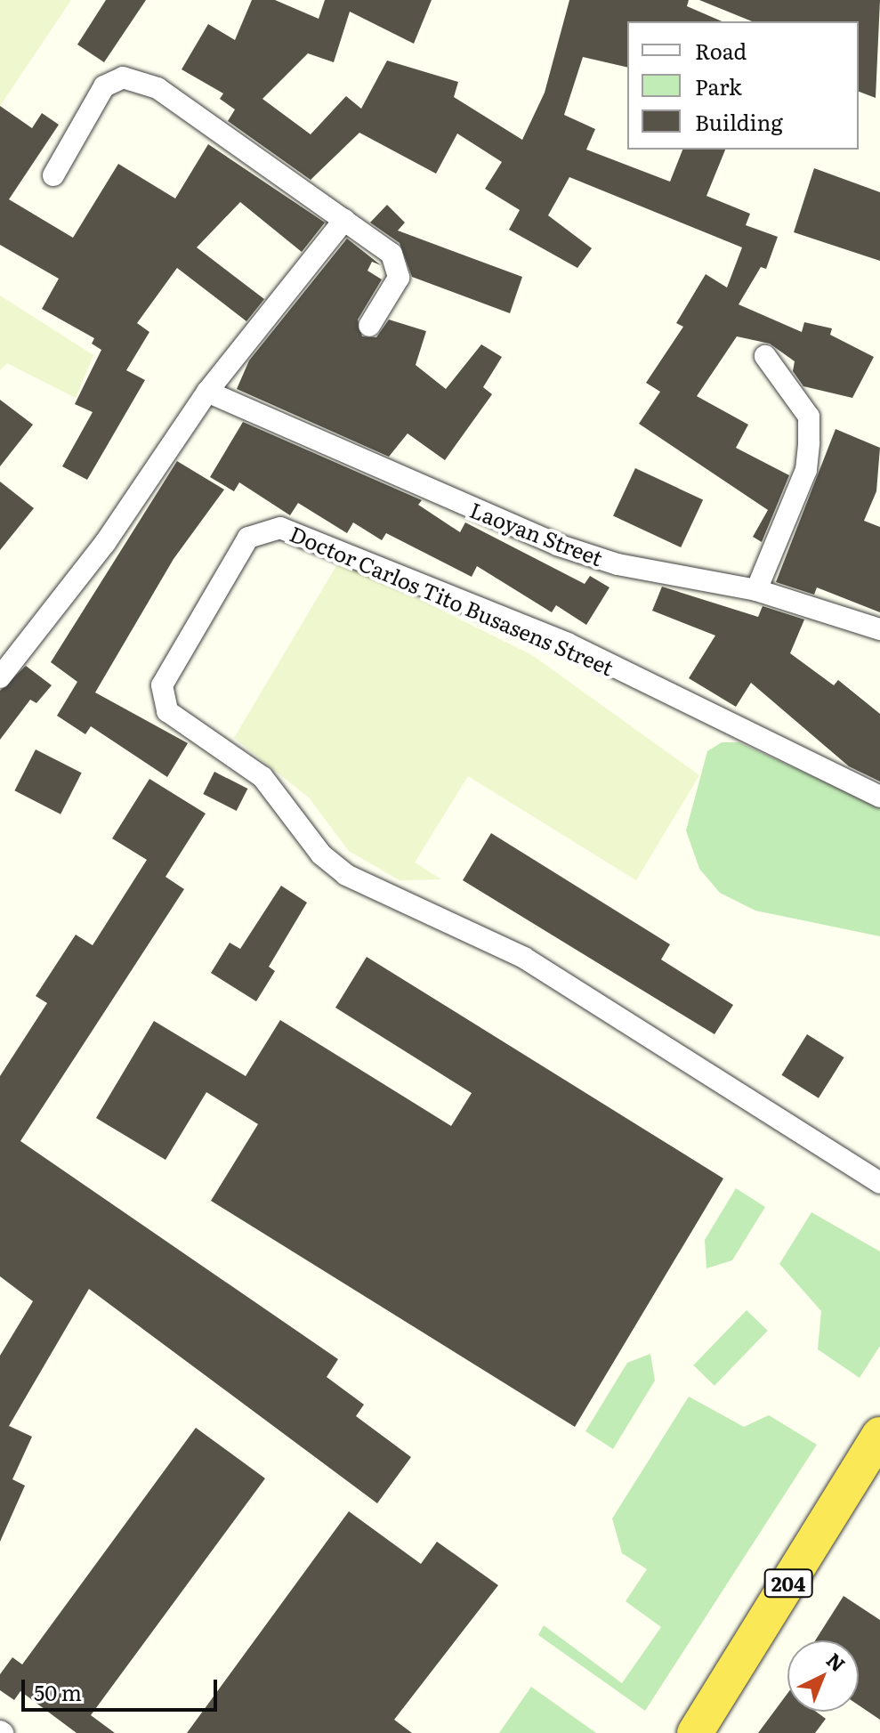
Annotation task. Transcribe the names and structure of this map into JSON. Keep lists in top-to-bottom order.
{
  "streets": {
    "highway": ["204"],
    "street": ["Laoyan Street", "Doctor Carlos Tito Busasens Street"]
  },
  "legend": ["Road", "Park", "Building"],
  "scale_bar": "50 m",
  "north": "top right"
}
